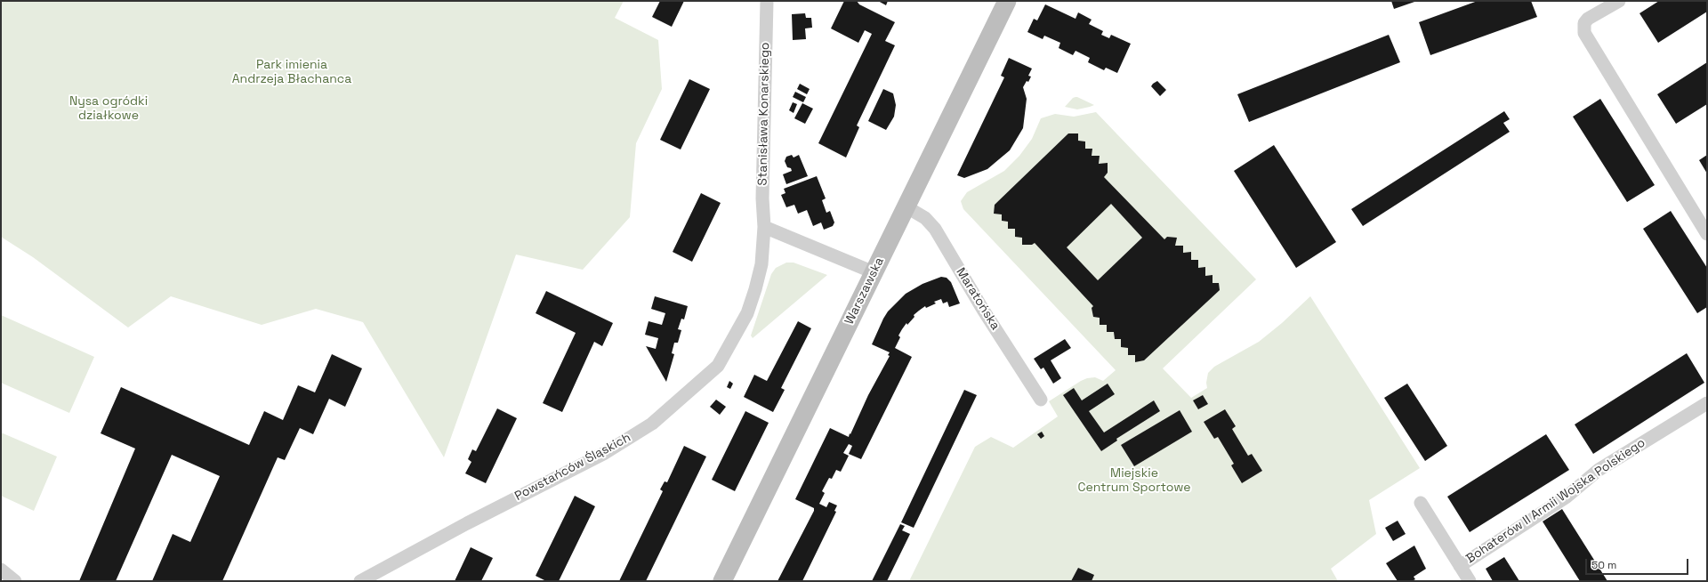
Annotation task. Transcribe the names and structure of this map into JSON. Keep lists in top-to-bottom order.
{
  "streets": {
    "main road": ["Warszawska"],
    "street": [
      "Stanisława Konarskiego",
      "Maratońska",
      "Powstańców Śląskich",
      "Bohaterów II Armii Wojska Polskiego"
    ]
  },
  "crossings": [
    ["Stanisława Konarskiego", "Powstańców Śląskich"],
    ["Warszawska", "Maratońska"]
  ],
  "parks": ["Park imienia Andrzeja Błachanca", "Nysa ogródki działkowe", "Miejskie Centrum Sportowe"],
  "scale_bar": "50 m"
}
